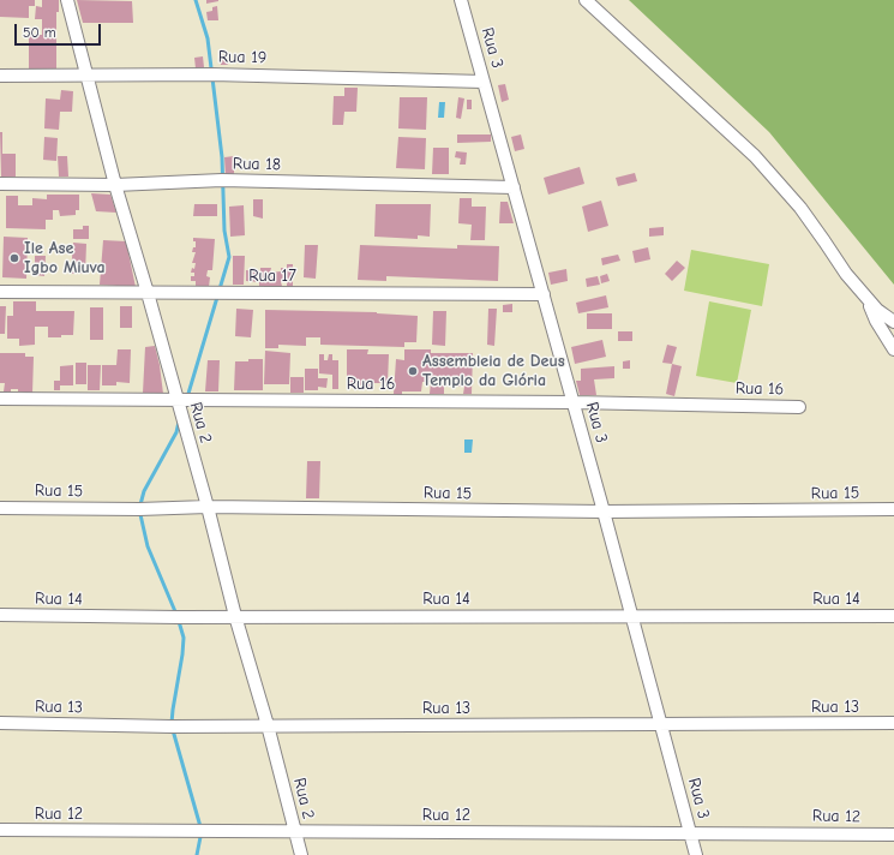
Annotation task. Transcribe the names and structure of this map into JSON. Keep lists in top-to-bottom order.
{
  "streets": {
    "street": [
      "Rua 3",
      "Rua 19",
      "Rua 18",
      "Rua 17",
      "Rua 16",
      "Rua 2",
      "Rua 15",
      "Rua 14",
      "Rua 13",
      "Rua 12"
    ]
  },
  "crossings": [
    ["Rua 3", "Rua 19"],
    ["Rua 3", "Rua 18"],
    ["Rua 3", "Rua 17"],
    ["Rua 3", "Rua 16"],
    ["Rua 3", "Rua 15"],
    ["Rua 3", "Rua 14"],
    ["Rua 3", "Rua 13"],
    ["Rua 3", "Rua 12"],
    ["Rua 19", "Rua 2"],
    ["Rua 18", "Rua 2"],
    ["Rua 17", "Rua 2"],
    ["Rua 16", "Rua 2"],
    ["Rua 2", "Rua 15"],
    ["Rua 2", "Rua 14"],
    ["Rua 2", "Rua 13"],
    ["Rua 2", "Rua 12"]
  ],
  "places": ["Ile Ase Igbo Miuva", "Assembleia de Deus Templo da Glória"],
  "scale_bar": "50 m"
}
